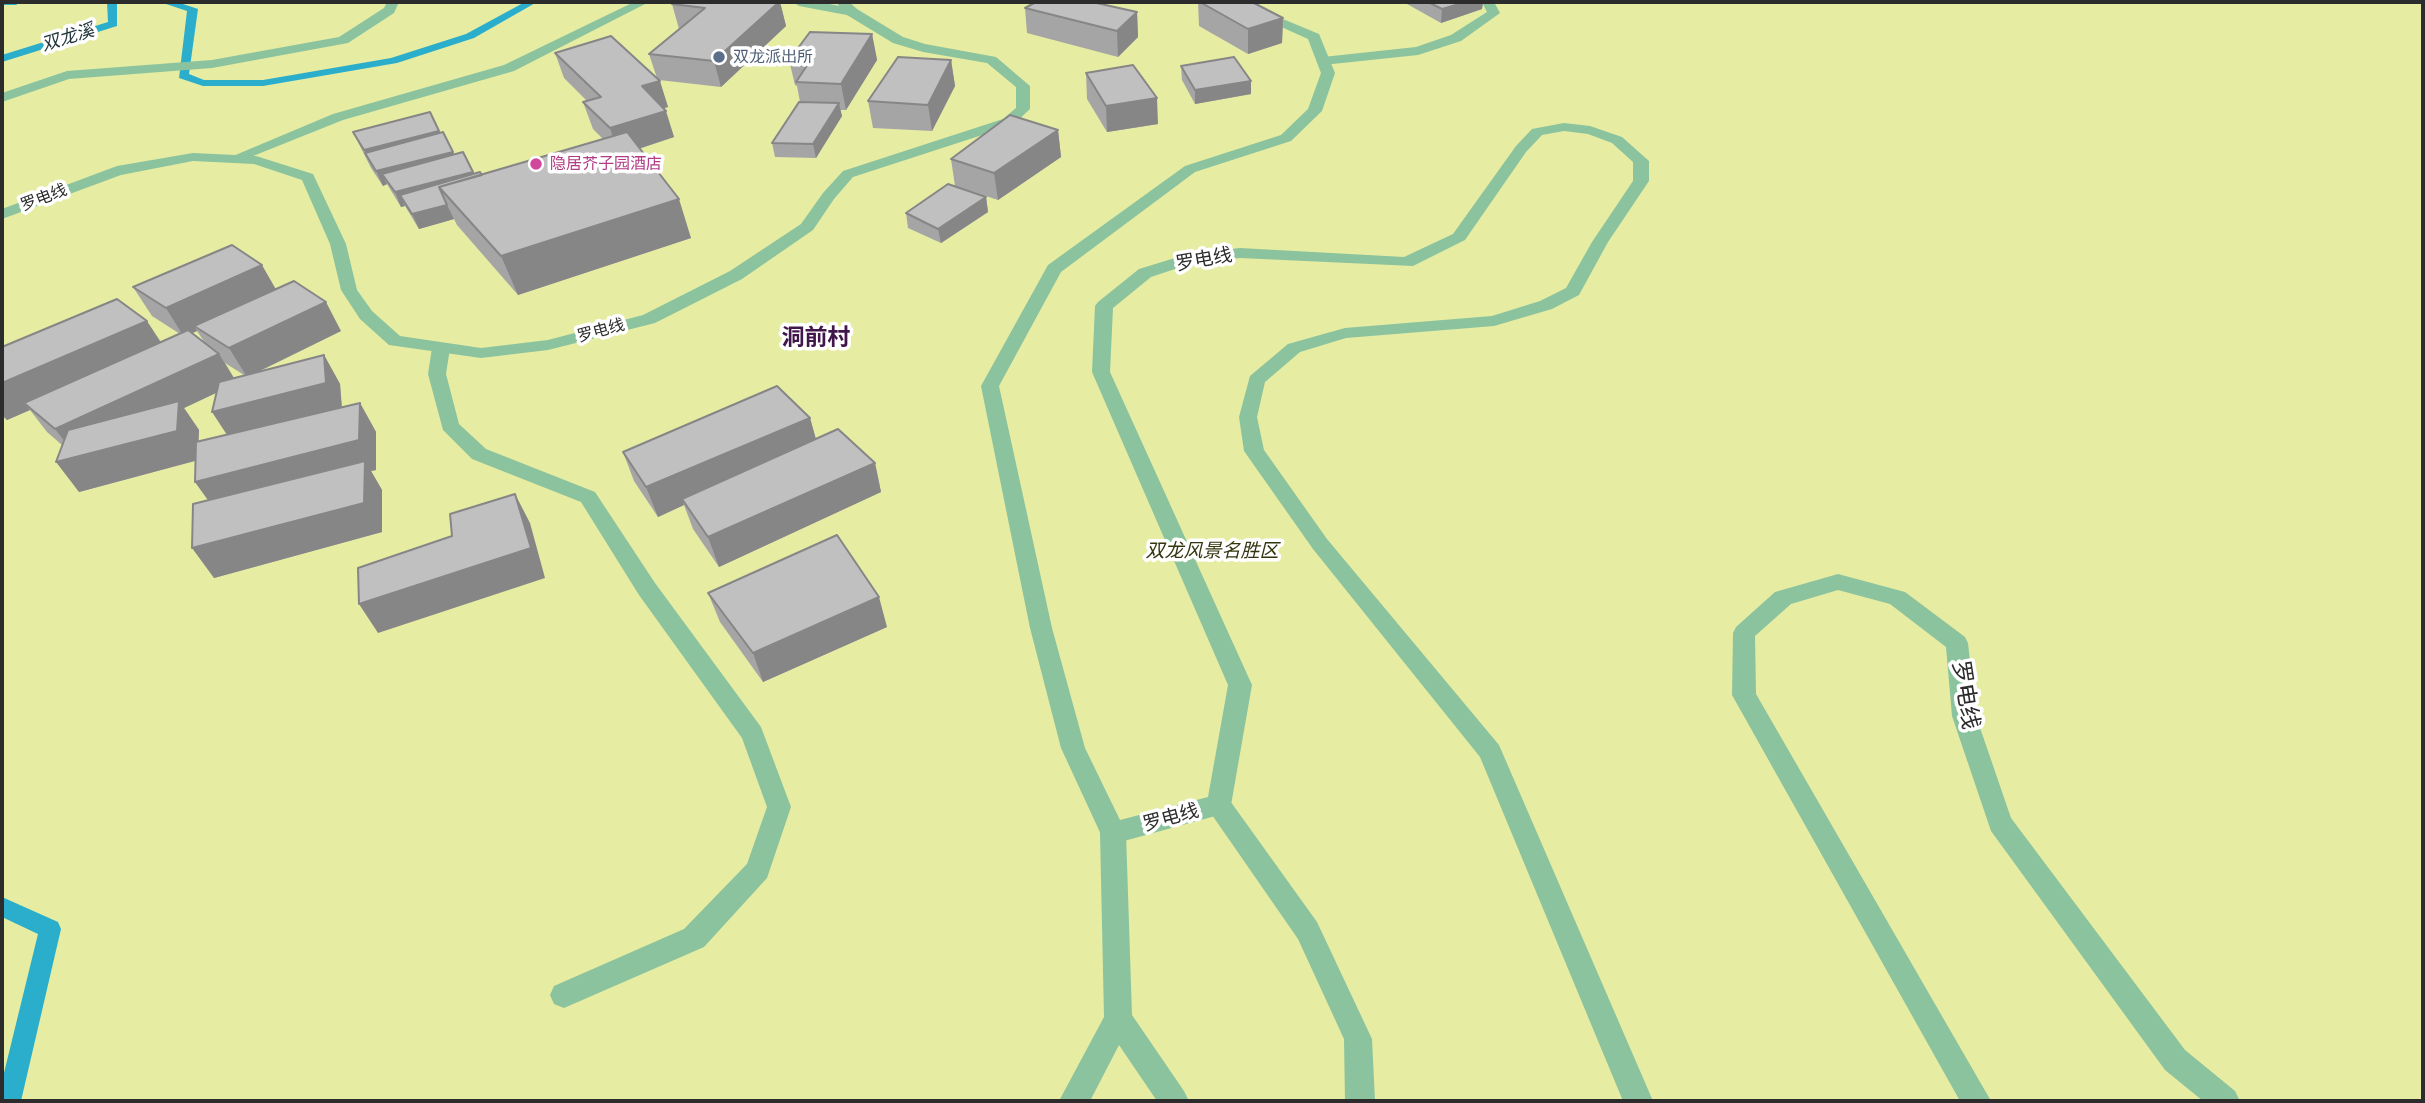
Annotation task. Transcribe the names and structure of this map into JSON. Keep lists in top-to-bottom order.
{
  "streets": {
    "street": ["罗电线"]
  },
  "districts": ["洞前村"],
  "water": ["双龙溪"],
  "parks": ["双龙风景名胜区"],
  "places": ["双龙派出所", "隐居芥子园酒店"]
}
